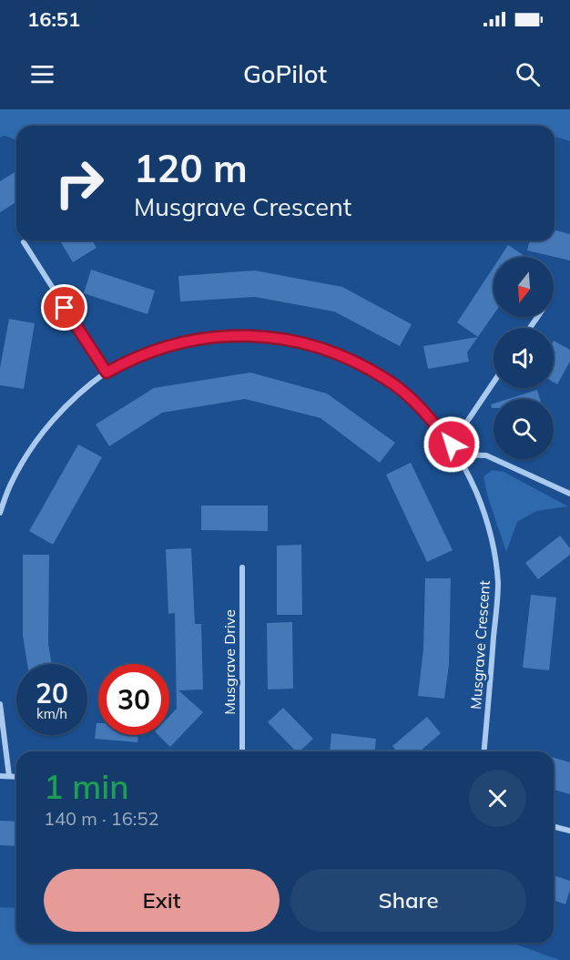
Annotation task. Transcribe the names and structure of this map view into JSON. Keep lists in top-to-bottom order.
{
  "streets": {
    "street": ["Musgrave Crescent", "Musgrave Drive"]
  },
  "north": "bottom",
  "page": {
    "status": "16:51",
    "header": "GoPilot",
    "turn": ["120 m", "Musgrave Crescent"],
    "speed": "20 km/h",
    "limit": "30",
    "heading": ["1 min", "140 m · 16:52"],
    "buttons": ["Exit", "Share"]
  }
}
